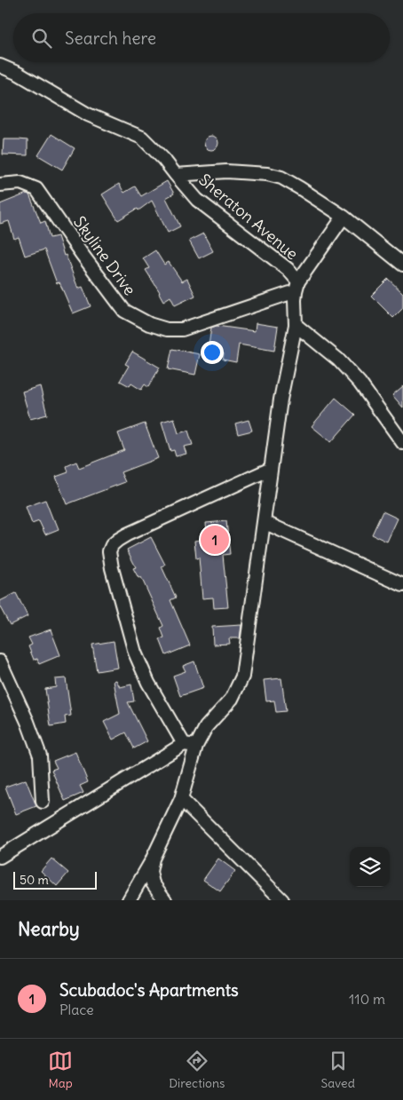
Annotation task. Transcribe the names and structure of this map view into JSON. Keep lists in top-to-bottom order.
{
  "streets": {
    "street": ["Sheraton Avenue", "Skyline Drive"]
  },
  "crossings": [
    ["Sheraton Avenue", "Skyline Drive"]
  ],
  "scale_bar": "50 m",
  "page": {
    "search": "Search here",
    "pins": "1",
    "scale": "50 m",
    "heading": "Nearby",
    "list": [
      {
        "mark": "1",
        "name": "Scubadoc's Apartments",
        "note": "Place",
        "value": "110 m"
      }
    ],
    "nav": ["Map", "Directions", "Saved"]
  }
}
